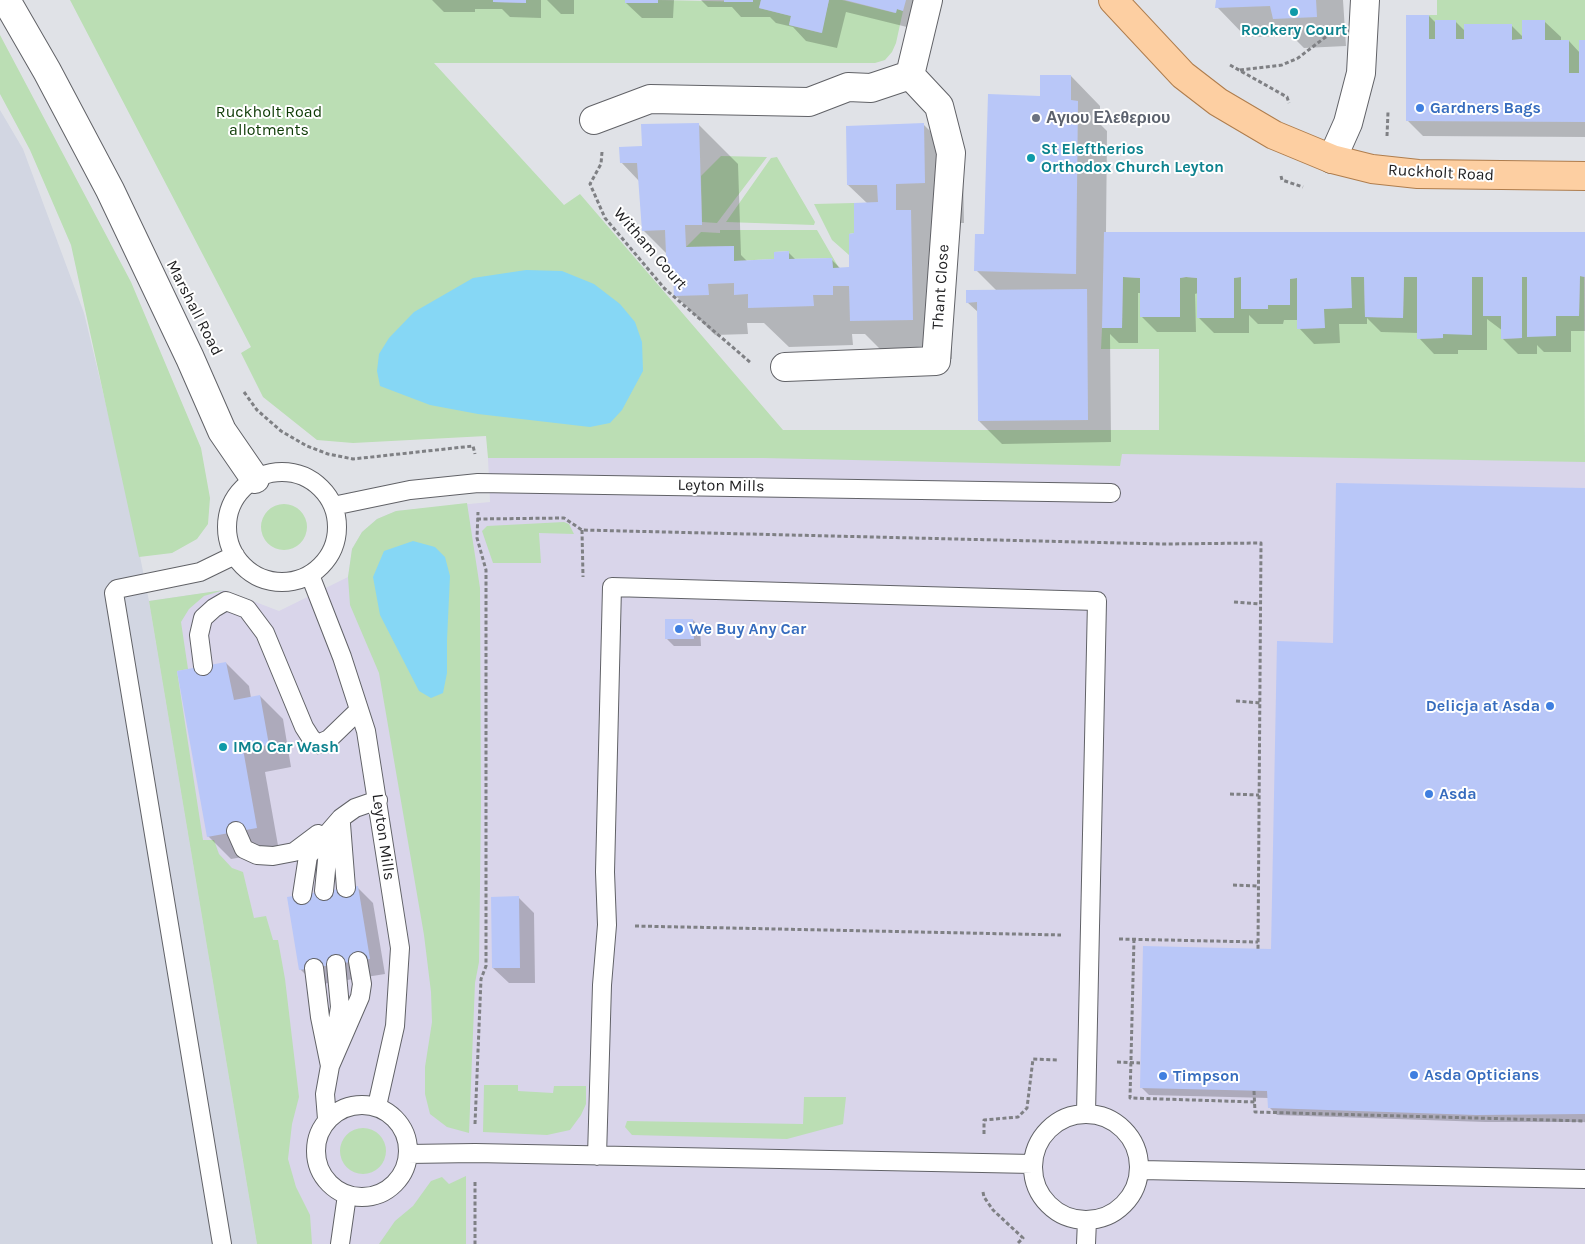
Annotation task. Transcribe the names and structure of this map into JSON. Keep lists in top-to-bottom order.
{
  "streets": {
    "main road": ["Ruckholt Road"],
    "street": ["Thant Close", "Marshall Road"],
    "lane": ["Leyton Mills"],
    "path": ["Witham Court"]
  },
  "crossings": [
    ["Witham Court", "Thant Close"],
    ["Marshall Road", "Leyton Mills"]
  ],
  "parks": ["Ruckholt Road allotments"],
  "places": [
    "Rookery Court",
    "Gardners Bags",
    "Αγιου Ελεθεριου",
    "St Eleftherios Orthodox Church Leyton",
    "We Buy Any Car",
    "Delicja at Asda",
    "IMO Car Wash",
    "Asda",
    "Asda Opticians",
    "Timpson"
  ]
}
